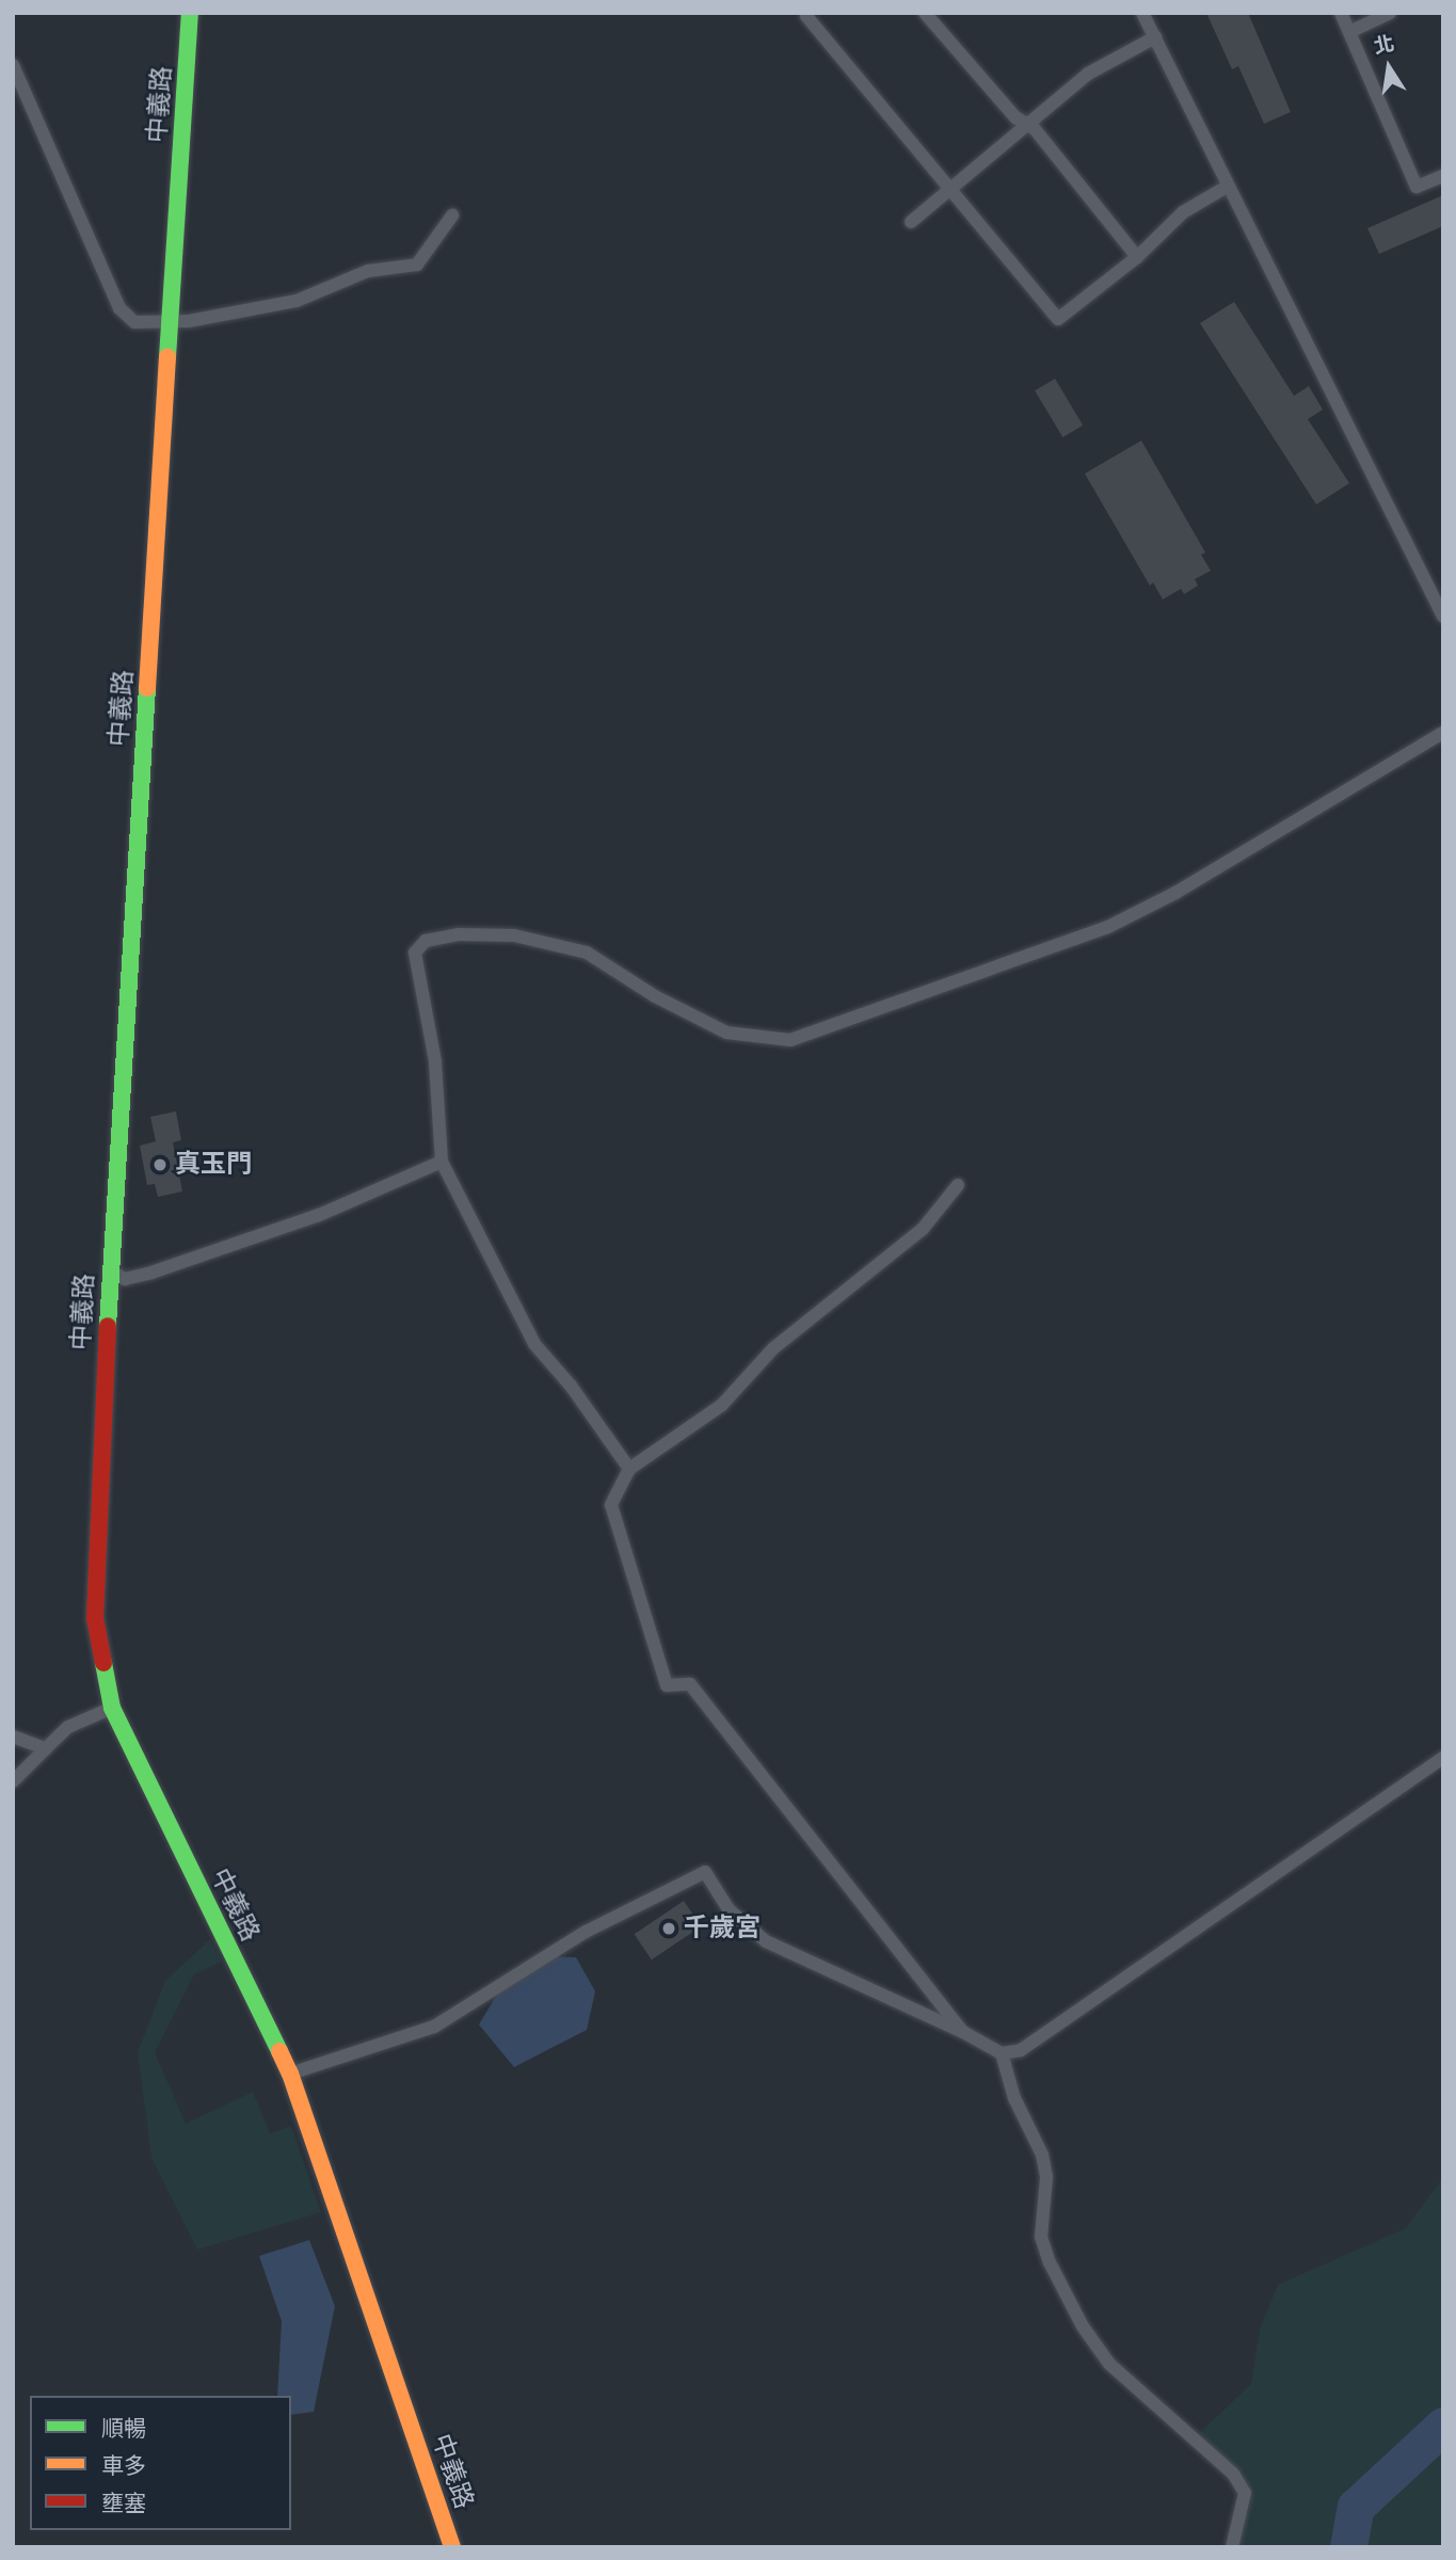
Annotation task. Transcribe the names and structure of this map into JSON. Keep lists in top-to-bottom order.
{
  "streets": {
    "street": ["中義路"]
  },
  "places": ["真玉門", "千歲宮"],
  "legend": ["順暢", "車多", "壅塞"],
  "north": "top"
}
